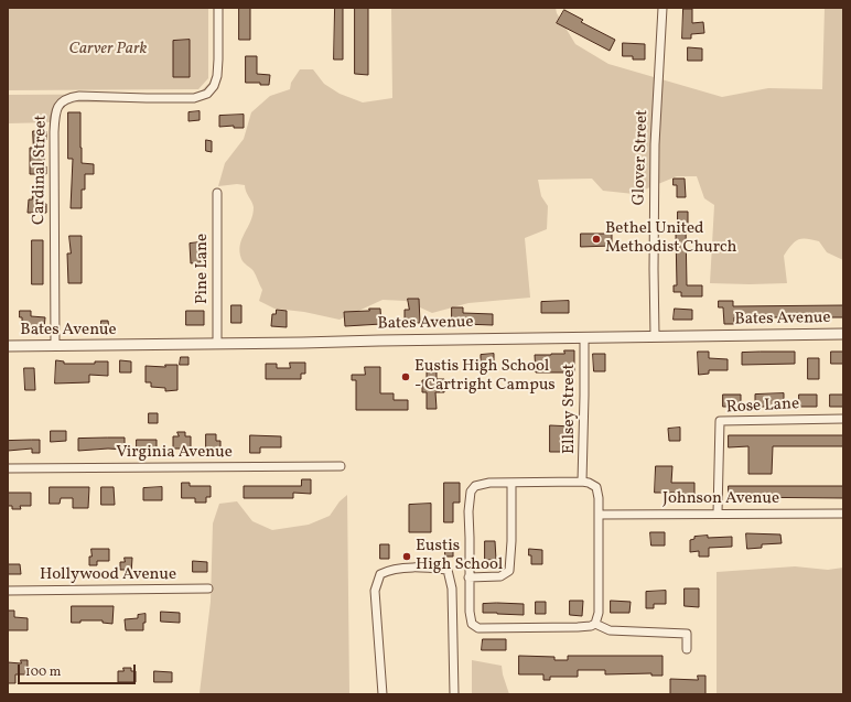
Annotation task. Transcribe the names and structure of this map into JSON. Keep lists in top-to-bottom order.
{
  "streets": {
    "street": [
      "Glover Street",
      "Cardinal Street",
      "Pine Lane",
      "Bates Avenue",
      "Rose Lane",
      "Ellsey Street",
      "Virginia Avenue",
      "Johnson Avenue",
      "Hollywood Avenue"
    ]
  },
  "crossings": [
    ["Glover Street", "Bates Avenue"],
    ["Cardinal Street", "Bates Avenue"],
    ["Pine Lane", "Bates Avenue"],
    ["Bates Avenue", "Ellsey Street"],
    ["Rose Lane", "Johnson Avenue"]
  ],
  "parks": ["Carver Park"],
  "places": ["Bethel United Methodist Church", "Eustis High School - Cartright Campus", "Eustis High School"],
  "scale_bar": "100 m"
}
